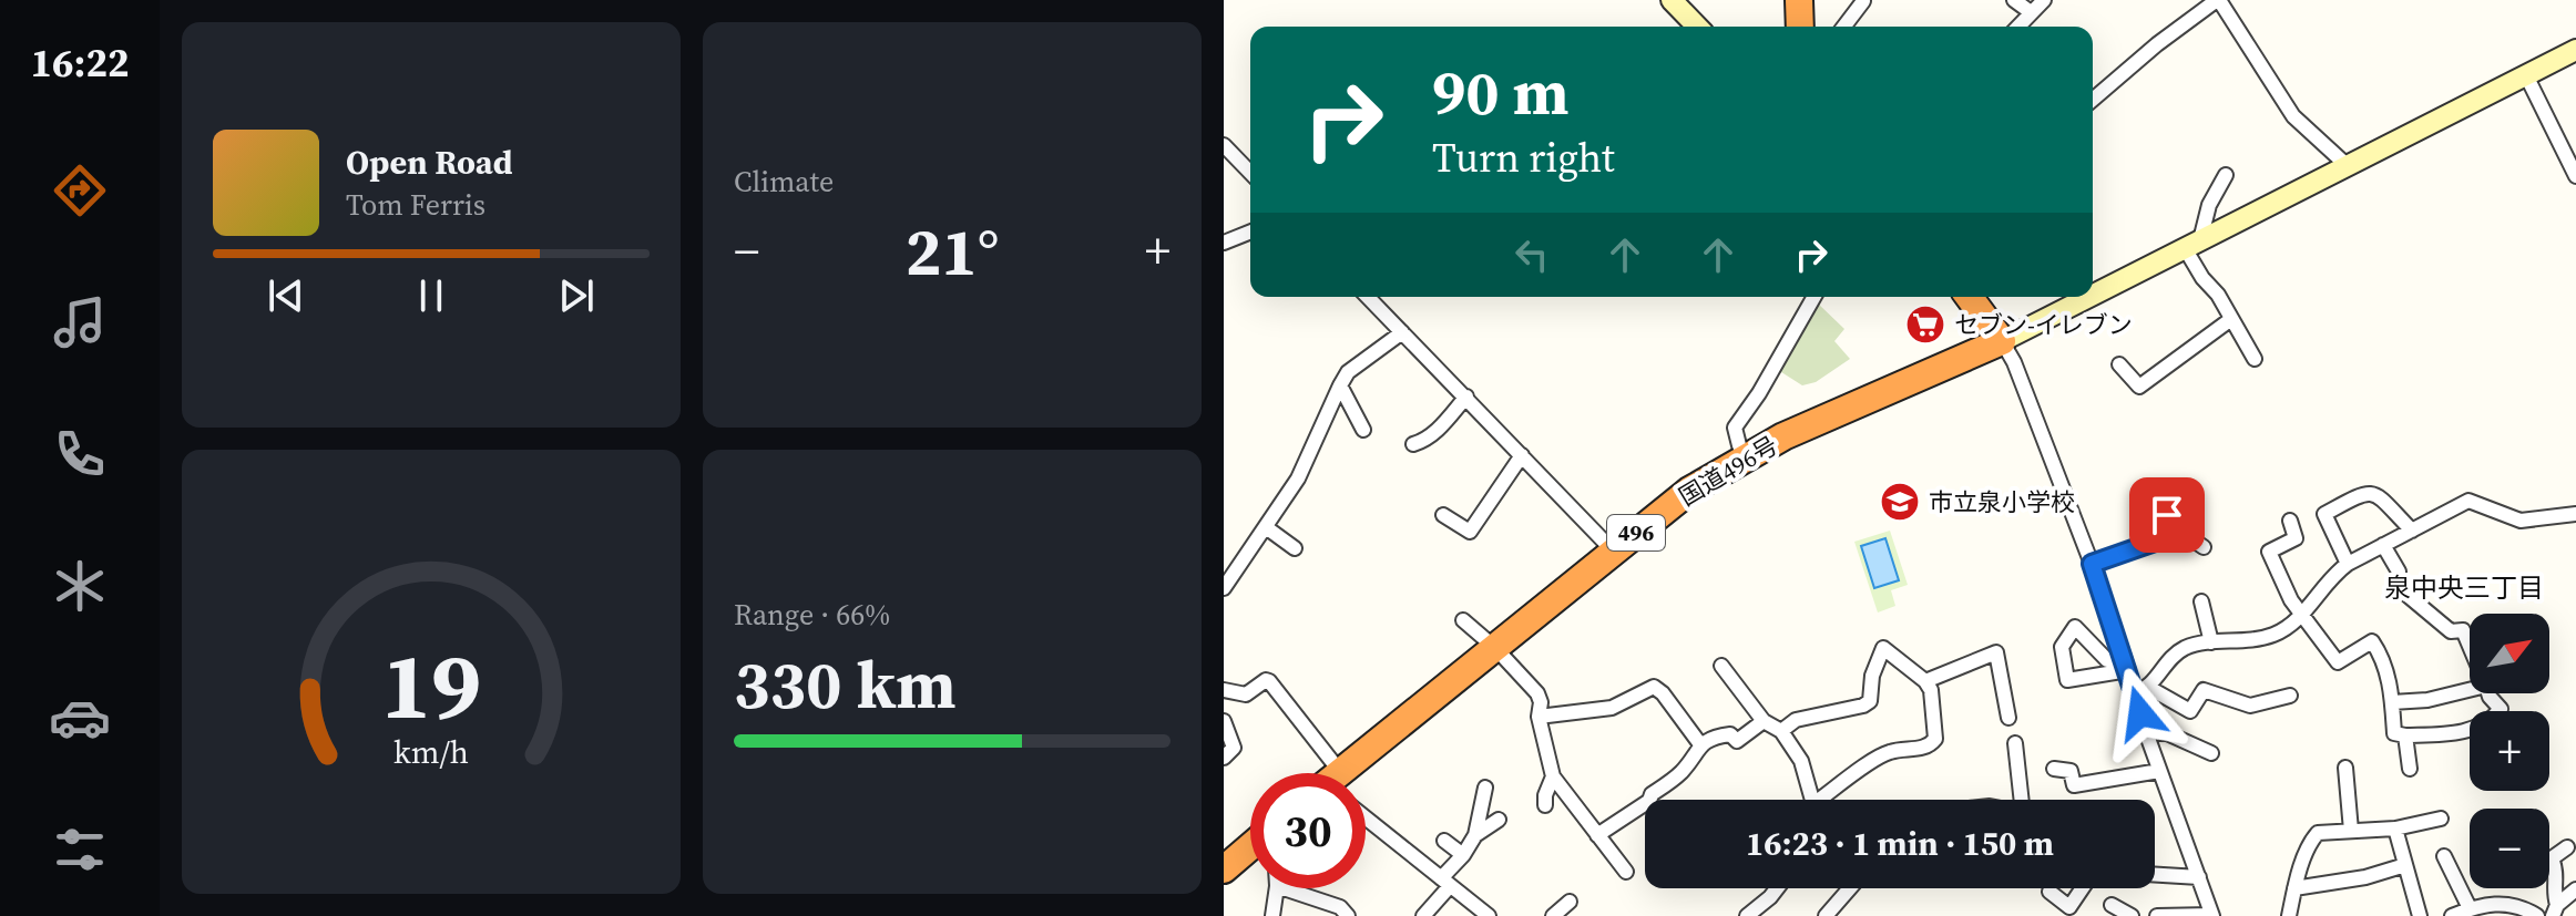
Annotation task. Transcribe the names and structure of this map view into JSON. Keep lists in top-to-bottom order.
{
  "streets": {
    "highway": ["国道496号", "496"]
  },
  "districts": ["泉中央三丁目"],
  "places": {
    "supermarket": ["セブン-イレブン"],
    "school or university": ["市立泉小学校"]
  },
  "north": "top right",
  "page": {
    "tabs": "16:22",
    "tile": [
      "Climate",
      ["Range · 66%", "330 km"]
    ],
    "turn": ["90 m", "Turn right"],
    "song": ["Open Road", "Tom Ferris"],
    "heat": ["−", "21°", "+"],
    "map_buttons": ["+", "−"],
    "limit": "30",
    "trip": "16:23 · 1 min · 150 m",
    "gauge": ["19", "km/h"]
  }
}
